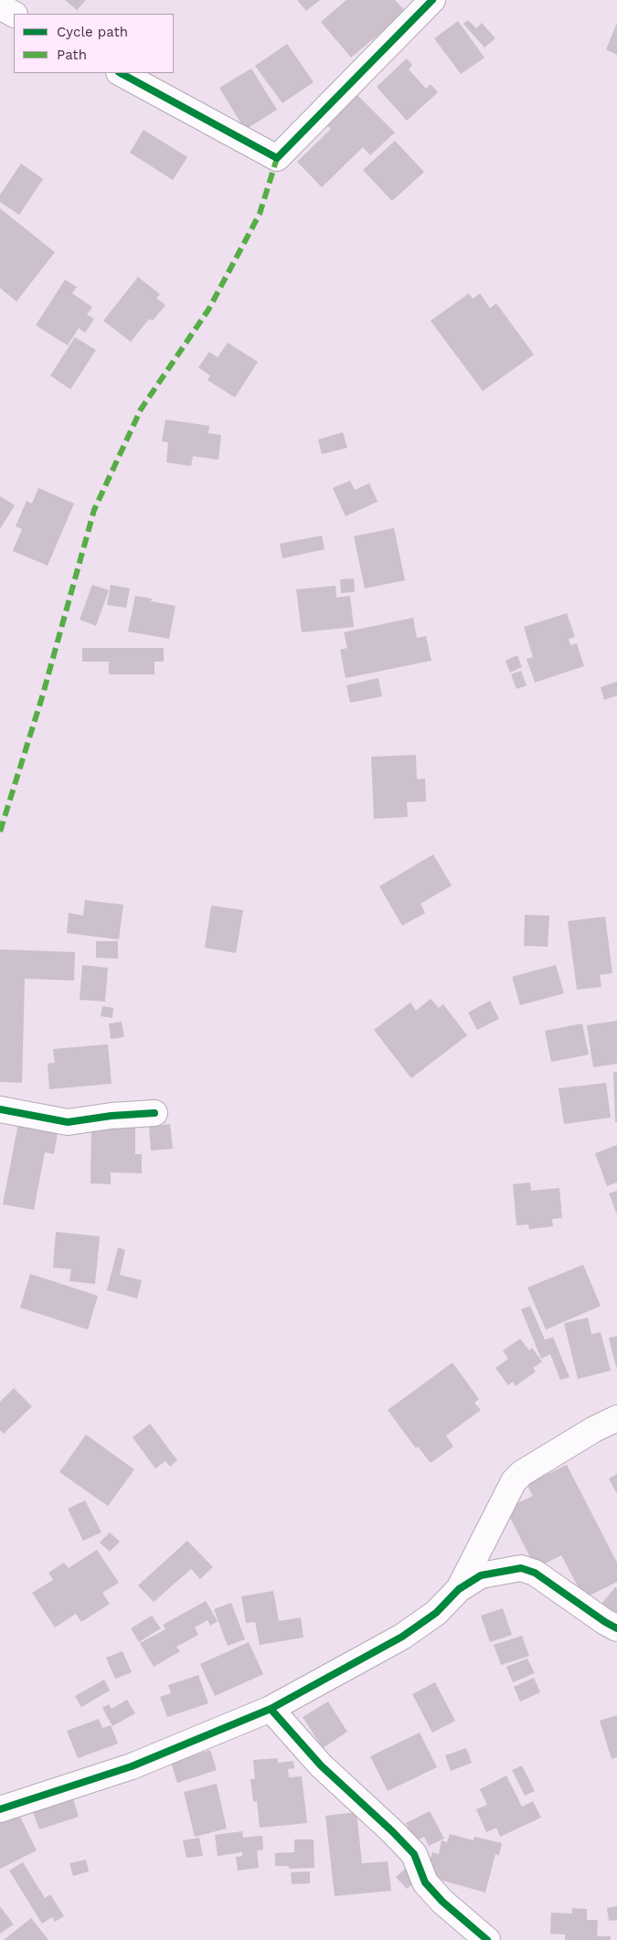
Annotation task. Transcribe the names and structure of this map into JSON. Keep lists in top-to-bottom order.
{
  "legend": ["Cycle path", "Path"]
}
